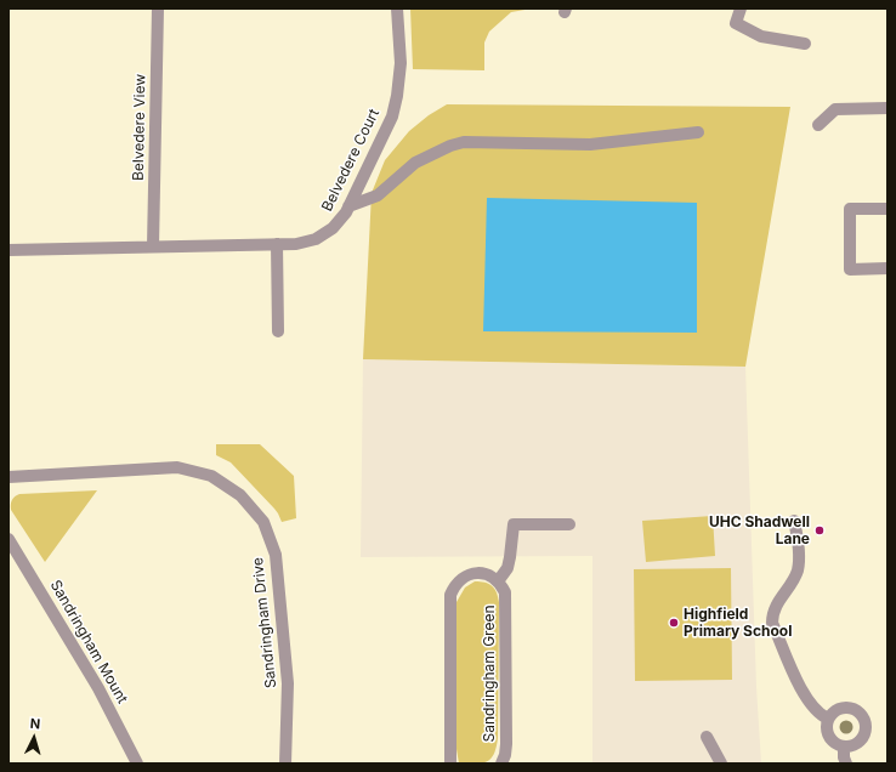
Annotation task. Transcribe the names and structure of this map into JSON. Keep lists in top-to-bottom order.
{
  "streets": {
    "street": [
      "Belvedere View",
      "Belvedere Court",
      "Sandringham Drive",
      "Sandringham Mount",
      "Sandringham Green"
    ]
  },
  "crossings": [
    ["Belvedere View", "Belvedere Court"]
  ],
  "places": ["UHC Shadwell Lane", "Highfield Primary School"],
  "north": "top"
}
